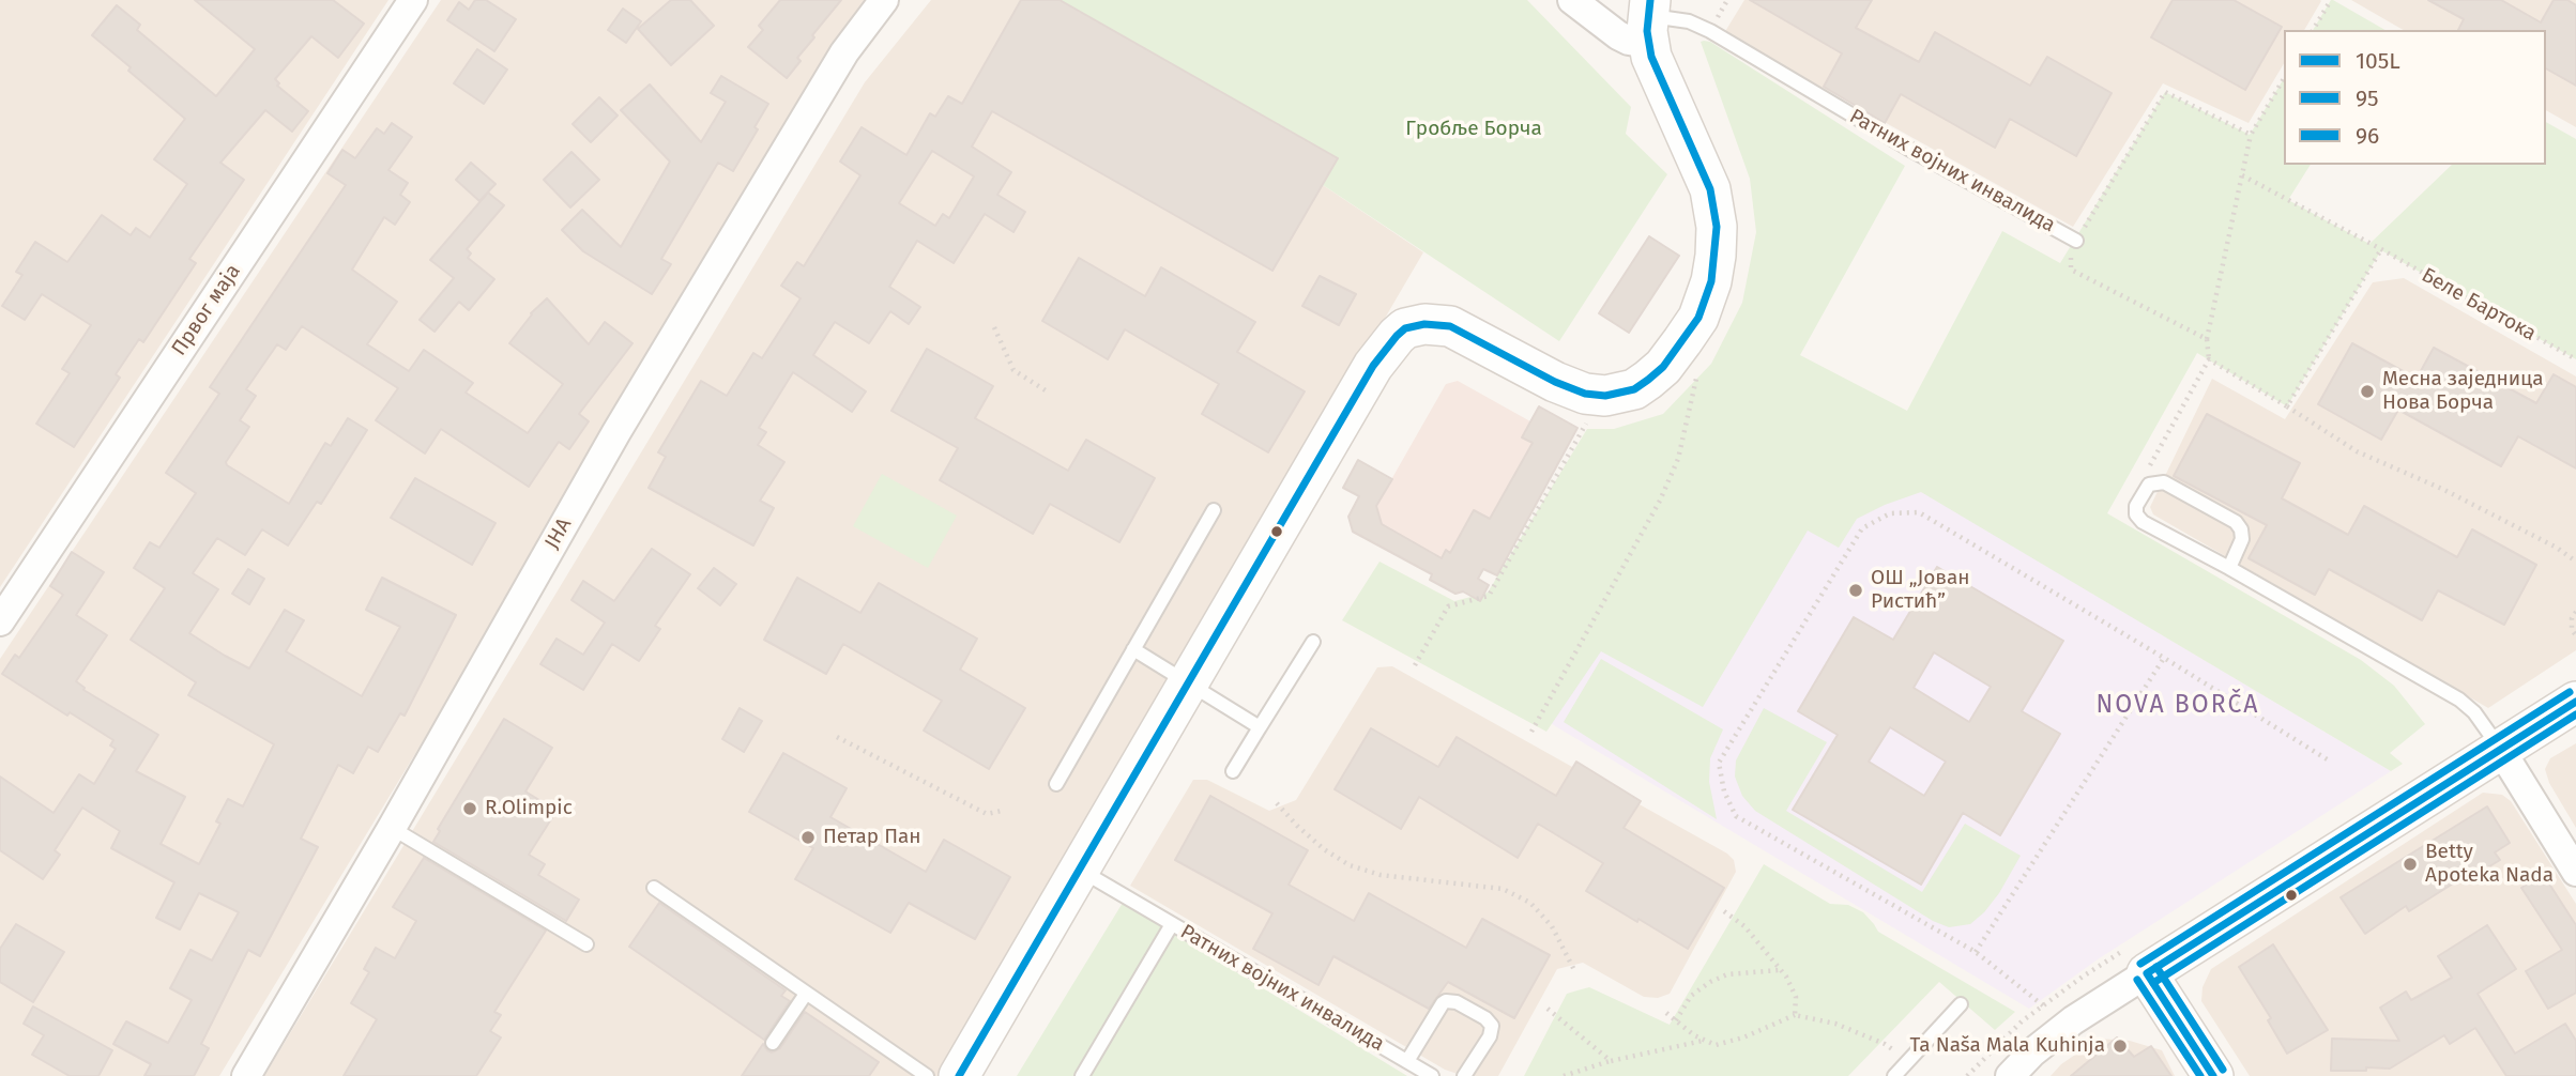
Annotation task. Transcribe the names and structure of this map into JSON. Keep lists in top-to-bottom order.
{
  "streets": {
    "street": ["Првог маја", "ЈНА"],
    "lane": ["Ратних војних инвалида"],
    "path": ["Беле Бартока"]
  },
  "districts": ["NOVA BORČA"],
  "parks": ["Гробље Борча"],
  "places": [
    "Месна заједница Нова Борча",
    "ОШ „Јован Ристић”",
    "R.Olimpic",
    "Петар Пан",
    "Betty Apoteka Nada",
    "Ta Naša Mala Kuhinja"
  ],
  "lines": ["transit line 105L", "transit line 96", "transit line 95"],
  "legend": ["105L", "95", "96"]
}
